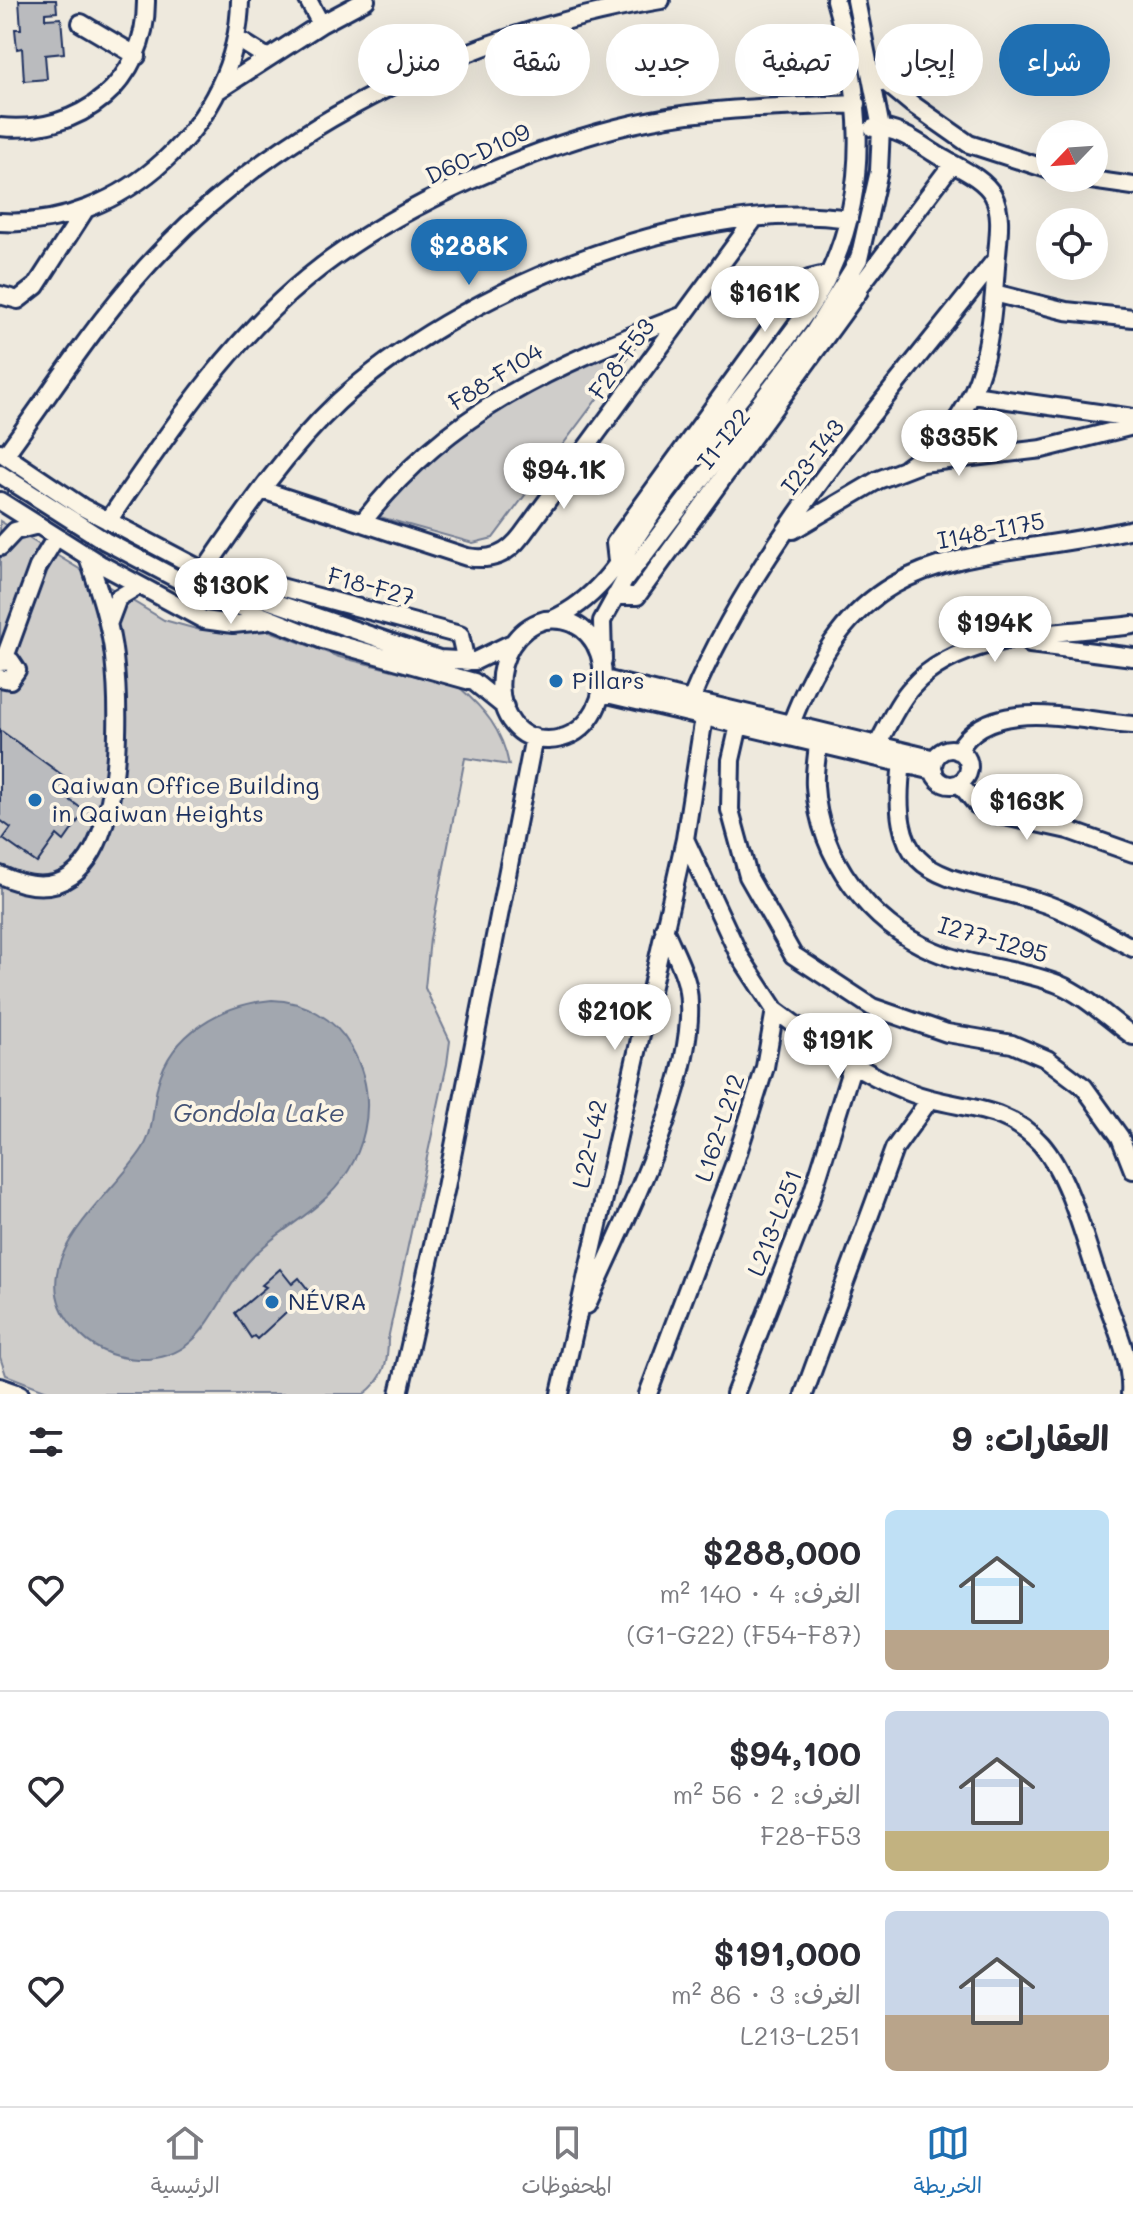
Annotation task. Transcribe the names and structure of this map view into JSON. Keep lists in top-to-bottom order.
{
  "streets": {
    "street": [
      "D60-D109",
      "F28-F53",
      "F88-F104",
      "I1-I22",
      "I23-I43",
      "I148-I175",
      "F18-F27",
      "I277-I295",
      "L162-L212",
      "L22-L42",
      "L213-L251"
    ]
  },
  "crossings": [
    ["F28-F53", "F88-F104"]
  ],
  "water": ["Gondola Lake"],
  "places": ["Pillars", "Qaiwan Office Building in Qaiwan Heights", "NÉVRA"],
  "north": "bottom left",
  "page": {
    "chip": [
      "شراء",
      "إيجار",
      "تصفية",
      "جديد",
      "شقة",
      "منزل"
    ],
    "price": [
      "$288K",
      "$161K",
      "$335K",
      "$94.1K",
      "$130K",
      "$194K",
      "$163K",
      "$210K",
      "$191K"
    ],
    "heading": "العقارات: 9",
    "list": [
      {
        "name": "$288,000",
        "note": "الغرف: 4 · 140 m² · (F54-F87) (G1-G22)"
      },
      {
        "name": "$94,100",
        "note": "الغرف: 2 · 56 m² · F28-F53"
      },
      {
        "name": "$191,000",
        "note": "الغرف: 3 · 86 m² · L213-L251"
      }
    ],
    "tabs": ["الخريطة", "المحفوظات", "الرئيسية"]
  }
}
